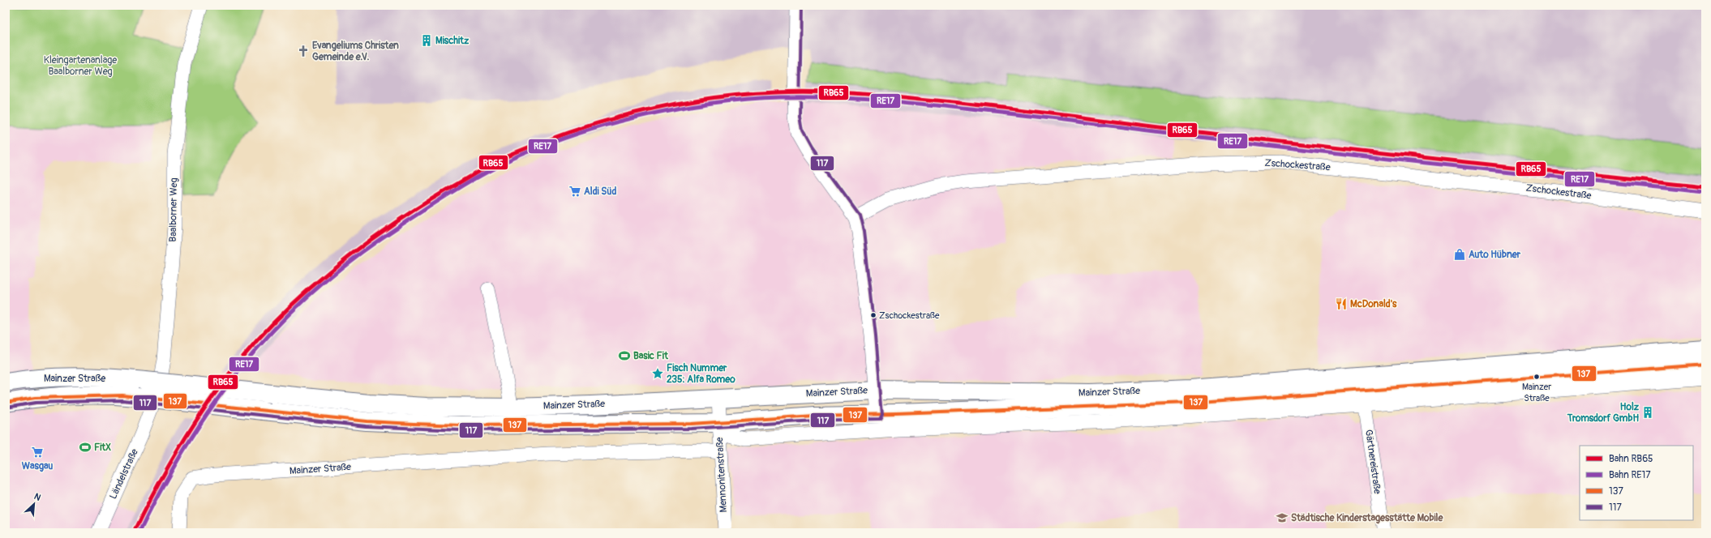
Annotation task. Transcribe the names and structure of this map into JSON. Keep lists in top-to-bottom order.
{
  "streets": {
    "main road": ["Mainzer Straße"],
    "street": [
      "Zschockestraße",
      "Baalborner Weg",
      "Gärtnereistraße",
      "Ländelstraße",
      "Mennonitenstraße"
    ]
  },
  "crossings": [
    ["Baalborner Weg", "Ländelstraße"],
    ["Mainzer Straße", "Gärtnereistraße"],
    ["Mainzer Straße", "Mennonitenstraße"]
  ],
  "parks": ["Kleingartenanlage Baalborner Weg"],
  "places": {
    "building": ["Mischitz", "Holz Tromsdorf GmbH"],
    "church": ["Evangeliums Christen Gemeinde e.V."],
    "supermarket": ["Aldi Süd", "Wasgau"],
    "shop": ["Auto Hübner"],
    "restaurant": ["McDonald's"],
    "other": ["Zschockestraße", "Mainzer Straße"],
    "sports": ["Basic Fit", "FitX"],
    "place": ["Fisch Nummer 235: Alfa Romeo"],
    "school or university": ["Städtische Kinderstagesstätte Mobile"]
  },
  "lines": [
    "transit line 117",
    "rail line RB65",
    "rail line RE17",
    "transit line 137"
  ],
  "legend": [
    "Bahn RB65",
    "Bahn RE17",
    "137",
    "117"
  ],
  "north": "top right"
}
